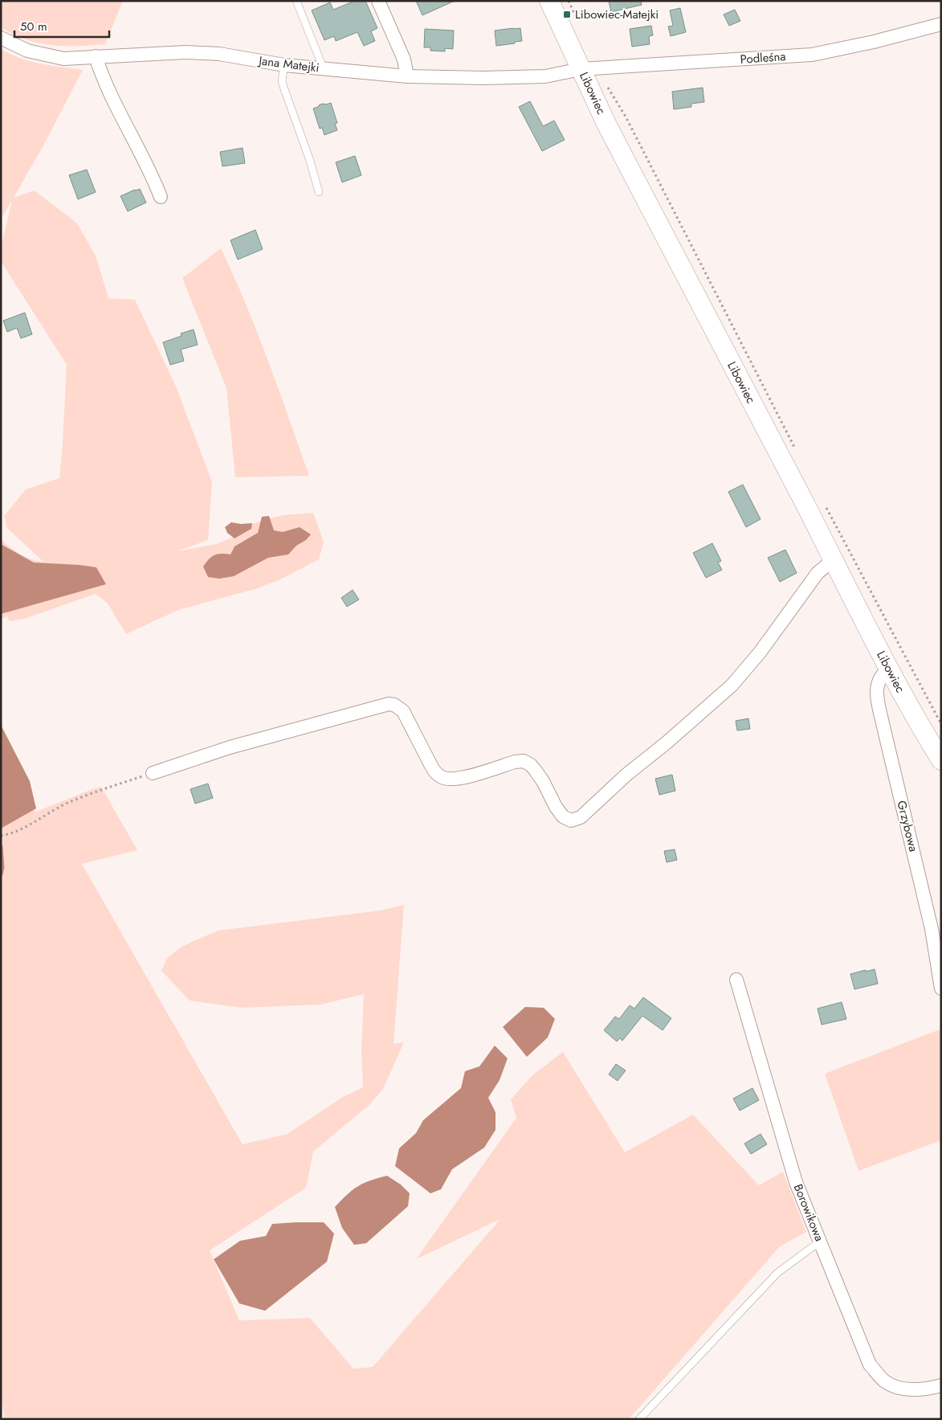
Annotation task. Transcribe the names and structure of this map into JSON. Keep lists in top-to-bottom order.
{
  "streets": {
    "street": [
      "Podleśna",
      "Jana Matejki",
      "Libowiec",
      "Grzybowa",
      "Borowikowa"
    ]
  },
  "crossings": [
    ["Podleśna", "Jana Matejki"],
    ["Podleśna", "Libowiec"],
    ["Jana Matejki", "Libowiec"],
    ["Libowiec", "Grzybowa"]
  ],
  "places": {
    "transit": ["Libowiec-Matejki"]
  },
  "scale_bar": "50 m"
}
